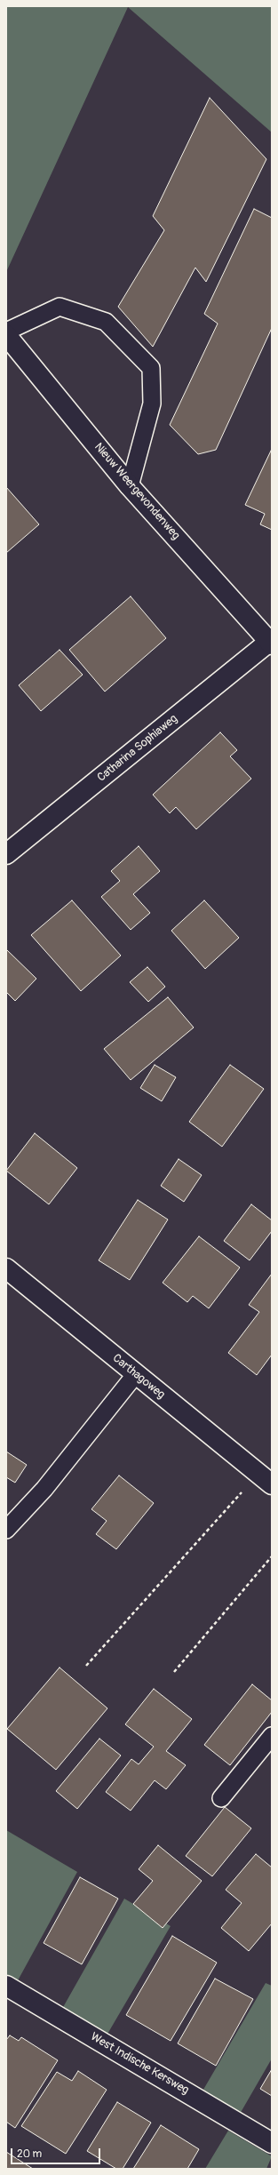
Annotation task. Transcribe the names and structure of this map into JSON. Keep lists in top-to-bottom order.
{
  "streets": {
    "street": [
      "Nieuw Weergevondenweg",
      "Catharina Sophiaweg",
      "Carthagoweg",
      "West Indische Kersweg"
    ]
  },
  "crossings": [
    ["Nieuw Weergevondenweg", "Catharina Sophiaweg"]
  ],
  "scale_bar": "20 m"
}
